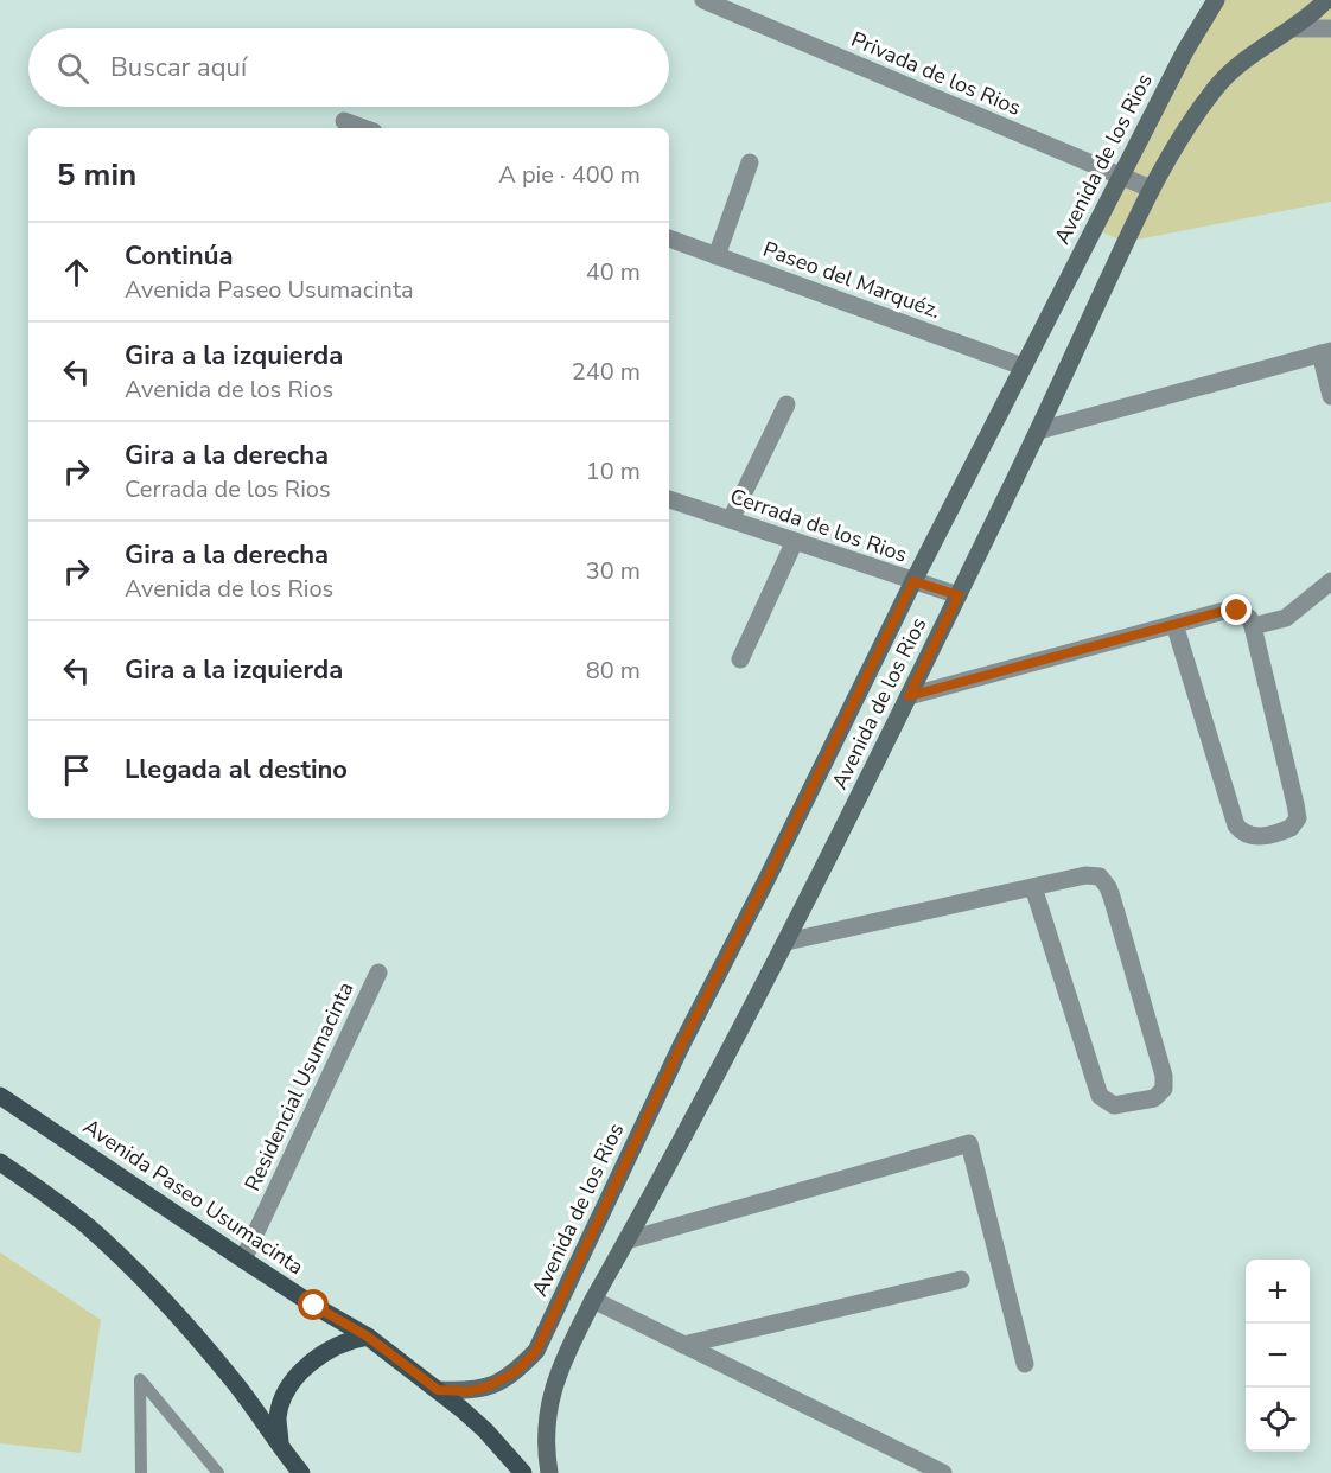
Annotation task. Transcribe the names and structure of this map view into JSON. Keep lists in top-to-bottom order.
{
  "streets": {
    "main road": ["Avenida Paseo Usumacinta"],
    "street": [
      "Privada de los Rios",
      "Avenida de los Rios",
      "Paseo del Marquéz.",
      "Cerrada de los Rios",
      "Residencial Usumacinta"
    ]
  },
  "crossings": [
    ["Privada de los Rios", "Avenida de los Rios"],
    ["Avenida de los Rios", "Paseo del Marquéz."],
    ["Avenida de los Rios", "Cerrada de los Rios"],
    ["Avenida de los Rios", "Avenida Paseo Usumacinta"],
    ["Residencial Usumacinta", "Avenida Paseo Usumacinta"]
  ],
  "page": {
    "search": "Buscar aquí",
    "heading": ["5 min", "A pie · 400 m"],
    "list": [
      ["Continúa", "Avenida Paseo Usumacinta", "40 m"],
      ["Gira a la izquierda", "Avenida de los Rios", "240 m"],
      ["Gira a la derecha", "Cerrada de los Rios", "10 m"],
      ["Gira a la derecha", "Avenida de los Rios", "30 m"],
      ["Gira a la izquierda", "80 m"],
      "Llegada al destino"
    ],
    "map_buttons": ["+", "−"]
  }
}
